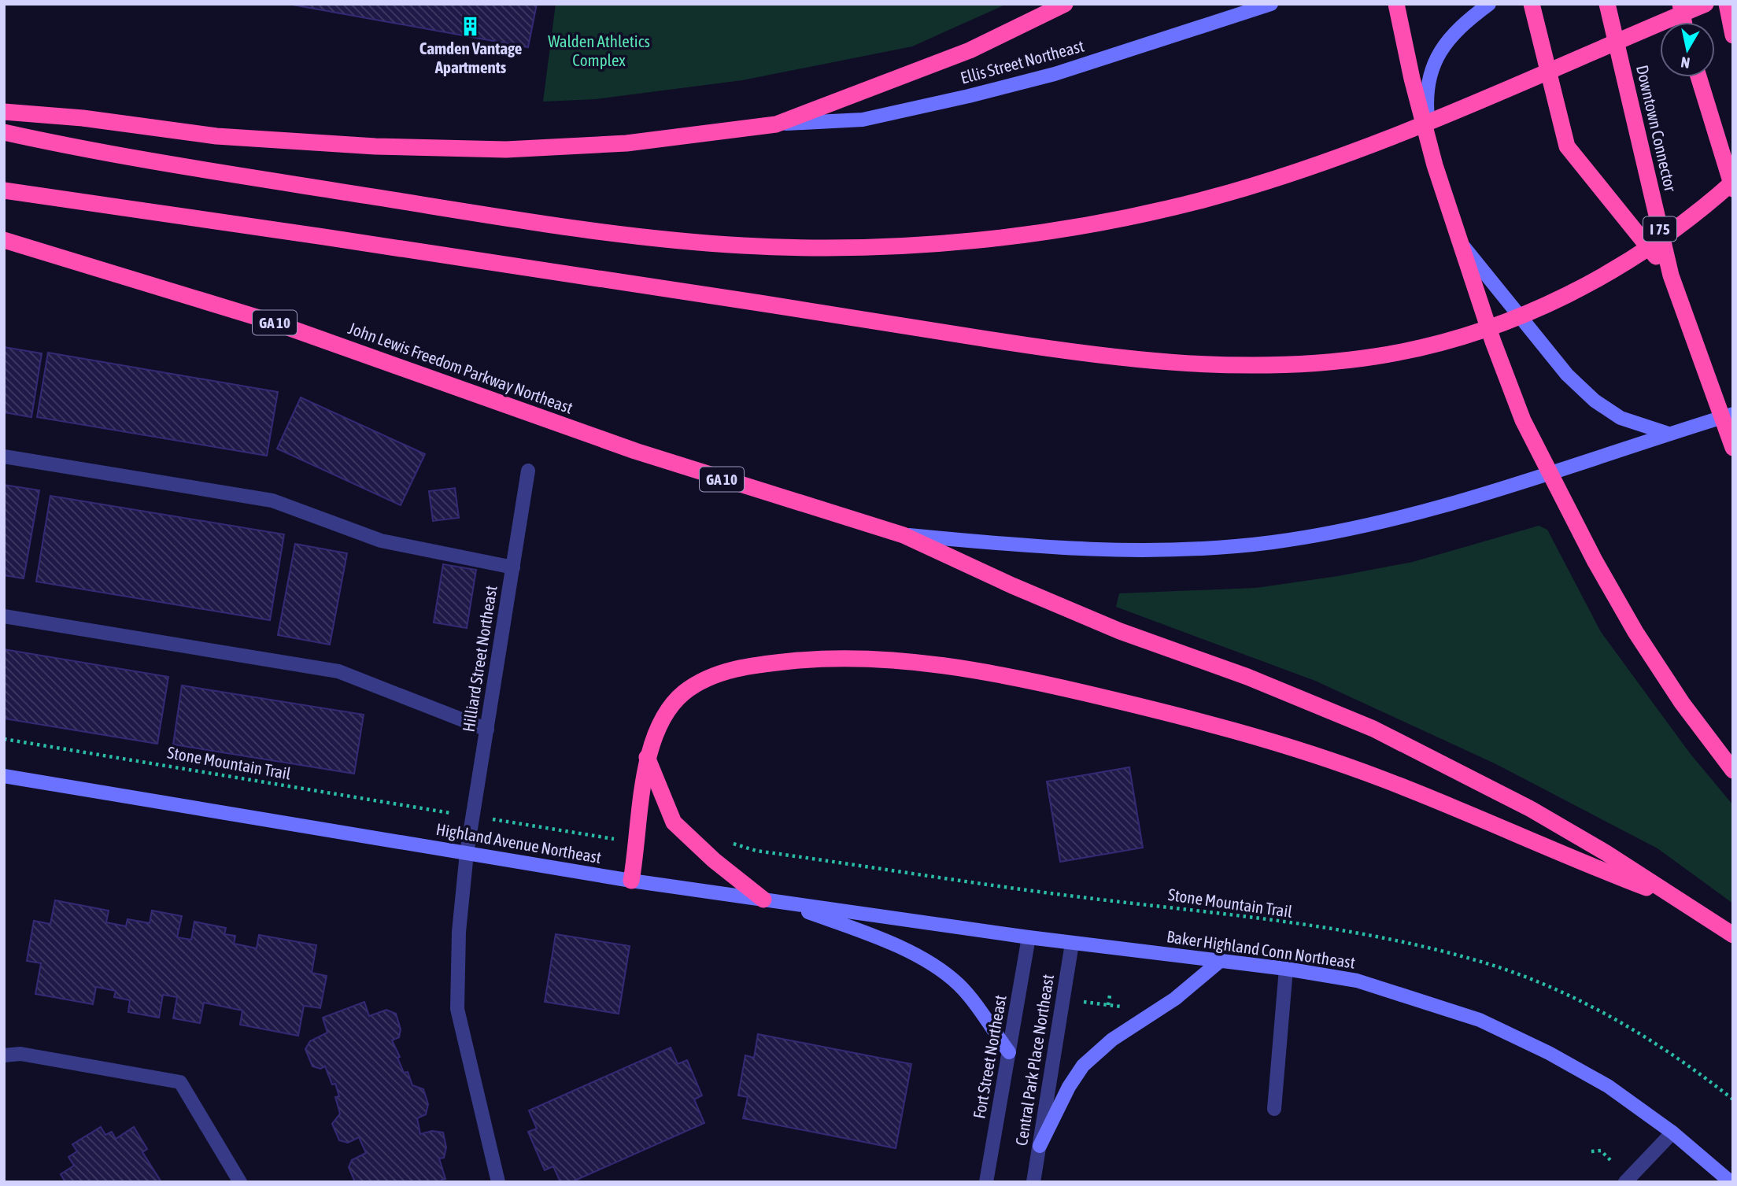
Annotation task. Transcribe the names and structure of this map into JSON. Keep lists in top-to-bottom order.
{
  "streets": {
    "highway": [
      "Downtown Connector",
      "I 75",
      "GA 10",
      "John Lewis Freedom Parkway Northeast"
    ],
    "main road": ["Ellis Street Northeast", "Highland Avenue Northeast", "Baker Highland Conn Northeast"],
    "street": ["Hilliard Street Northeast", "Fort Street Northeast", "Central Park Place Northeast"],
    "path": ["Stone Mountain Trail"]
  },
  "crossings": [
    ["Hilliard Street Northeast", "Highland Avenue Northeast"],
    ["Highland Avenue Northeast", "Baker Highland Conn Northeast"],
    ["Highland Avenue Northeast", "Fort Street Northeast"],
    ["Baker Highland Conn Northeast", "Fort Street Northeast"],
    ["Baker Highland Conn Northeast", "Central Park Place Northeast"]
  ],
  "parks": ["Walden Athletics Complex"],
  "places": {
    "building": ["Camden Vantage Apartments"]
  },
  "north": "bottom"
}
